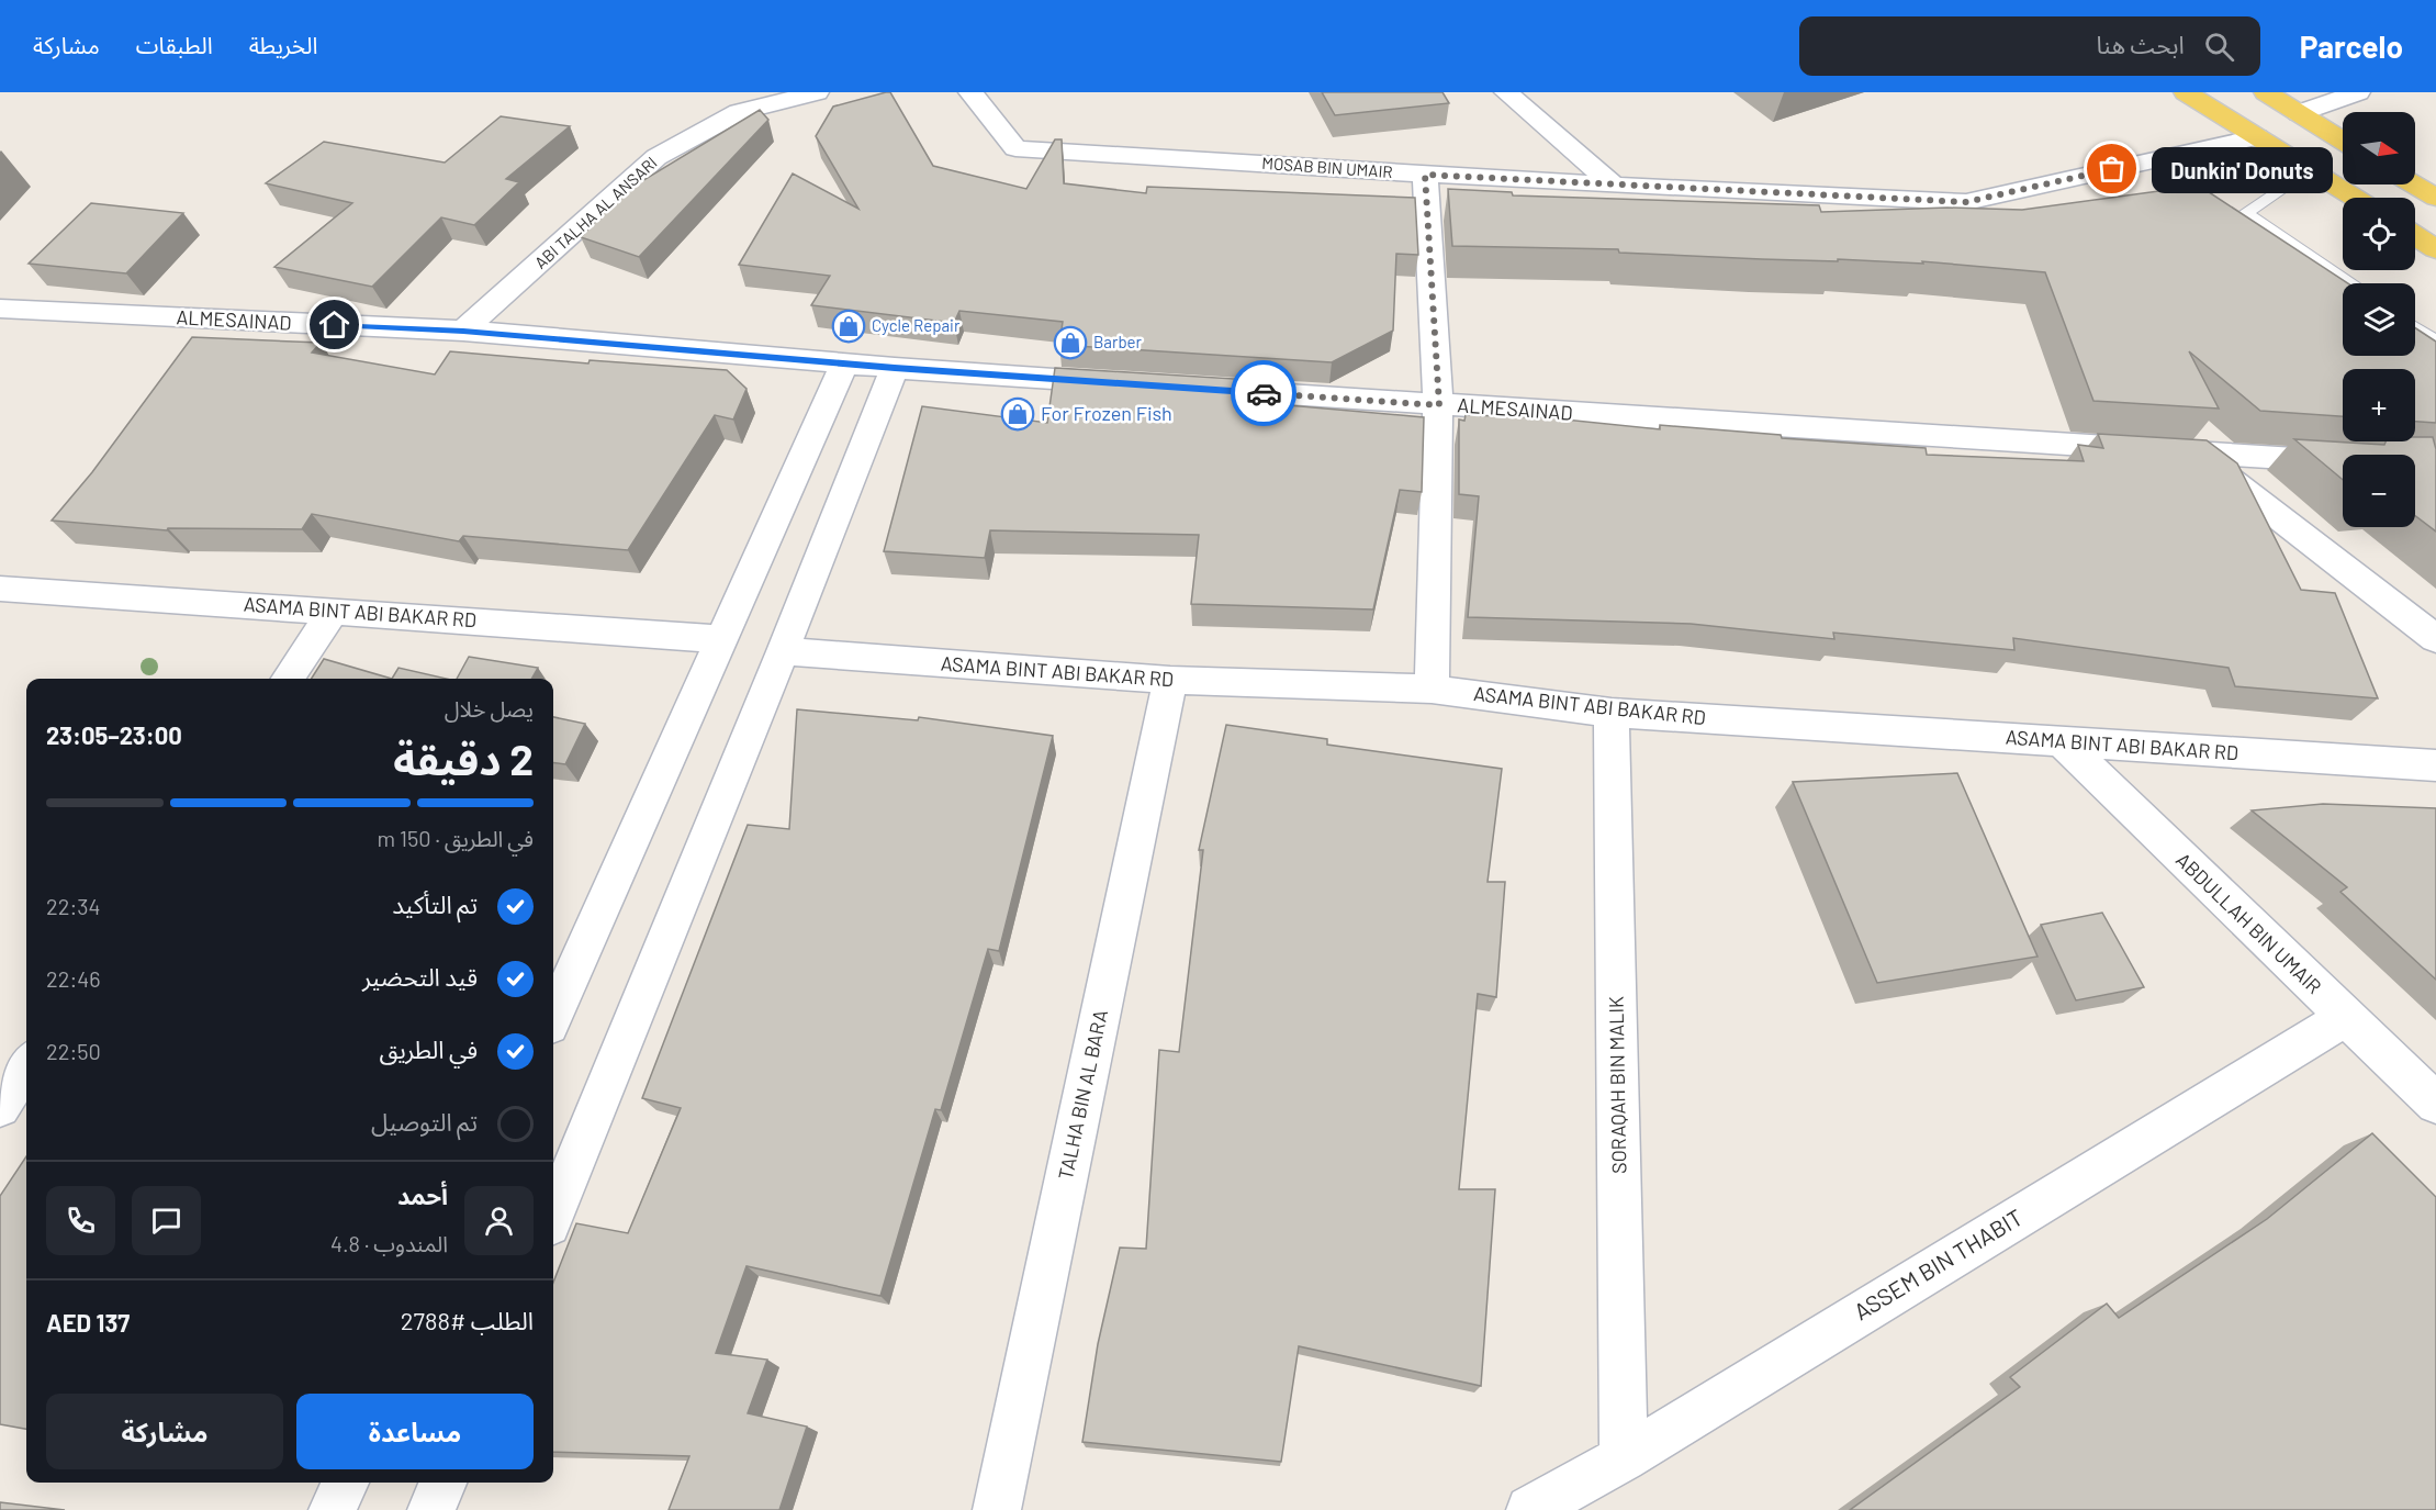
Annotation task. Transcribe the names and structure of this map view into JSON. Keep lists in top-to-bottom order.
{
  "streets": {
    "street": [
      "MOSAB BIN UMAIR",
      "ABI TALHA AL ANSARI",
      "ALMESAINAD",
      "ASAMA BINT ABI BAKAR RD",
      "ABDULLAH BIN UMAIR",
      "SORAQAH BIN MALIK",
      "TALHA BIN AL BARA",
      "ASSEM BIN THABIT"
    ]
  },
  "crossings": [
    ["ABI TALHA AL ANSARI", "ALMESAINAD"],
    ["ASAMA BINT ABI BAKAR RD", "ABDULLAH BIN UMAIR"],
    ["ASAMA BINT ABI BAKAR RD", "SORAQAH BIN MALIK"],
    ["ASAMA BINT ABI BAKAR RD", "TALHA BIN AL BARA"],
    ["ABDULLAH BIN UMAIR", "ASSEM BIN THABIT"],
    ["SORAQAH BIN MALIK", "ASSEM BIN THABIT"]
  ],
  "places": {
    "other": ["Dunkin' Donuts"],
    "shop": ["Cycle Repair", "Barber", "For Frozen Fish"]
  },
  "north": "right",
  "page": {
    "header": "Parcelo",
    "search": "ابحث هنا",
    "nav": ["الخريطة", "الطبقات", "مشاركة"],
    "map_buttons": ["+", "−"],
    "bubble": "Dunkin' Donuts",
    "heading": ["2 دقيقة", "يصل خلال", "23:00–23:05"],
    "panel": [
      "أحمد",
      "المندوب · 4.8",
      "الطلب #2788",
      "AED 137"
    ],
    "bar": "في الطريق · 150 m",
    "list": [
      ["تم التأكيد", "22:34"],
      ["قيد التحضير", "22:46"],
      ["في الطريق", "22:50"],
      "تم التوصيل"
    ],
    "buttons": ["مساعدة", "مشاركة"]
  }
}
